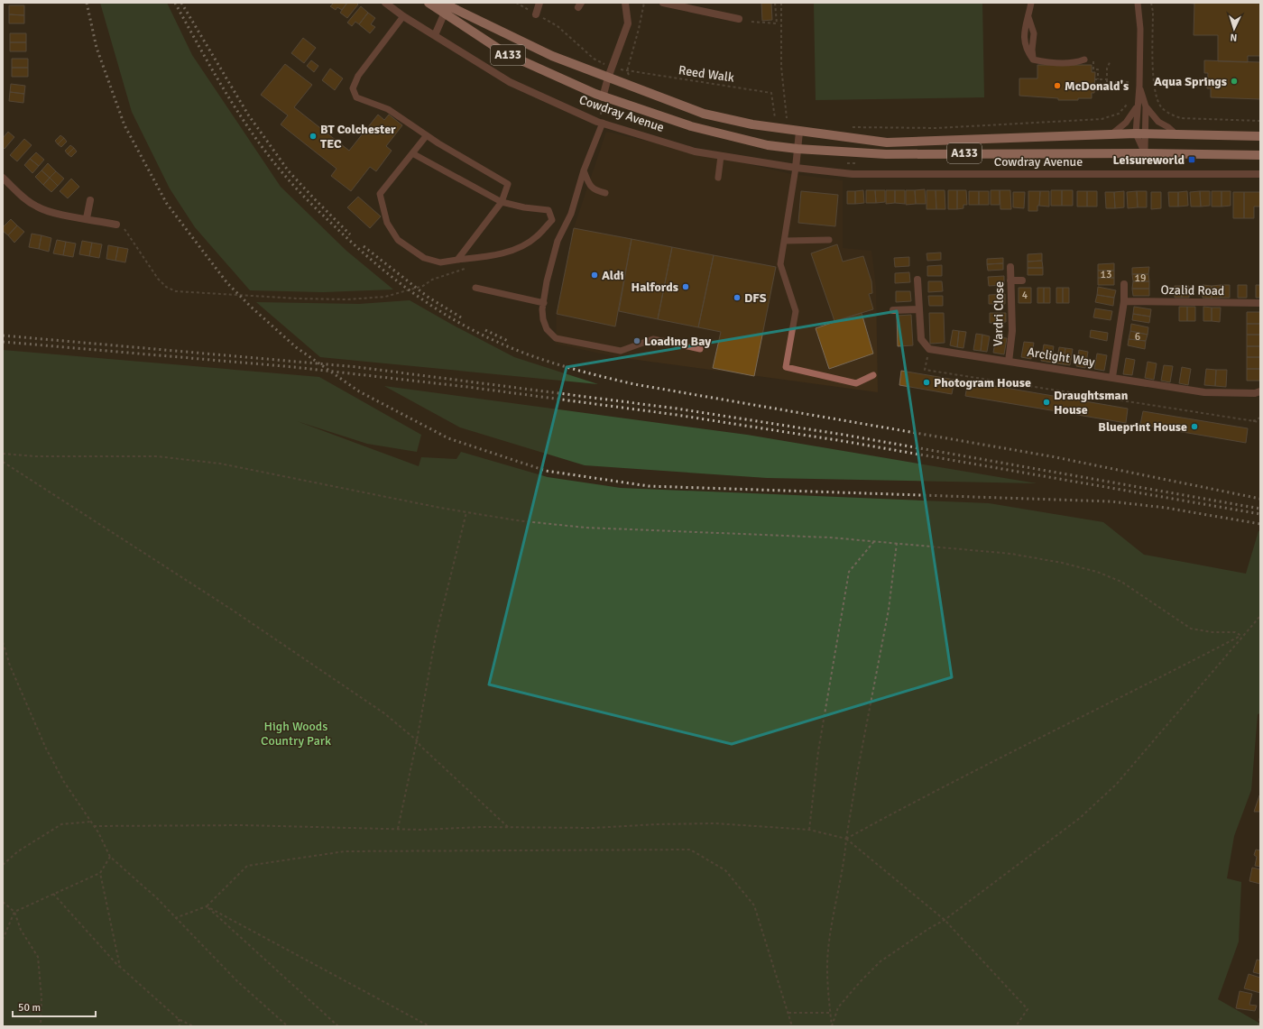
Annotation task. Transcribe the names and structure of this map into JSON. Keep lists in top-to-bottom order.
{
  "streets": {
    "main road": ["A133", "Cowdray Avenue"],
    "street": ["Ozalid Road", "Vardri Close", "Arclight Way"],
    "path": ["Reed Walk"]
  },
  "crossings": [
    ["Vardri Close", "Arclight Way"]
  ],
  "parks": ["High Woods Country Park"],
  "places": {
    "other": [
      "Aqua Springs",
      "McDonald's",
      "BT Colchester TEC",
      "Aldi",
      "Halfords",
      "DFS",
      "Loading Bay",
      "Photogram House",
      "Draughtsman House",
      "Blueprint House"
    ],
    "transit": ["Leisureworld"]
  },
  "house_numbers": [
    "13",
    "19",
    "4",
    "6"
  ],
  "scale_bar": "50 m",
  "north": "bottom"
}
